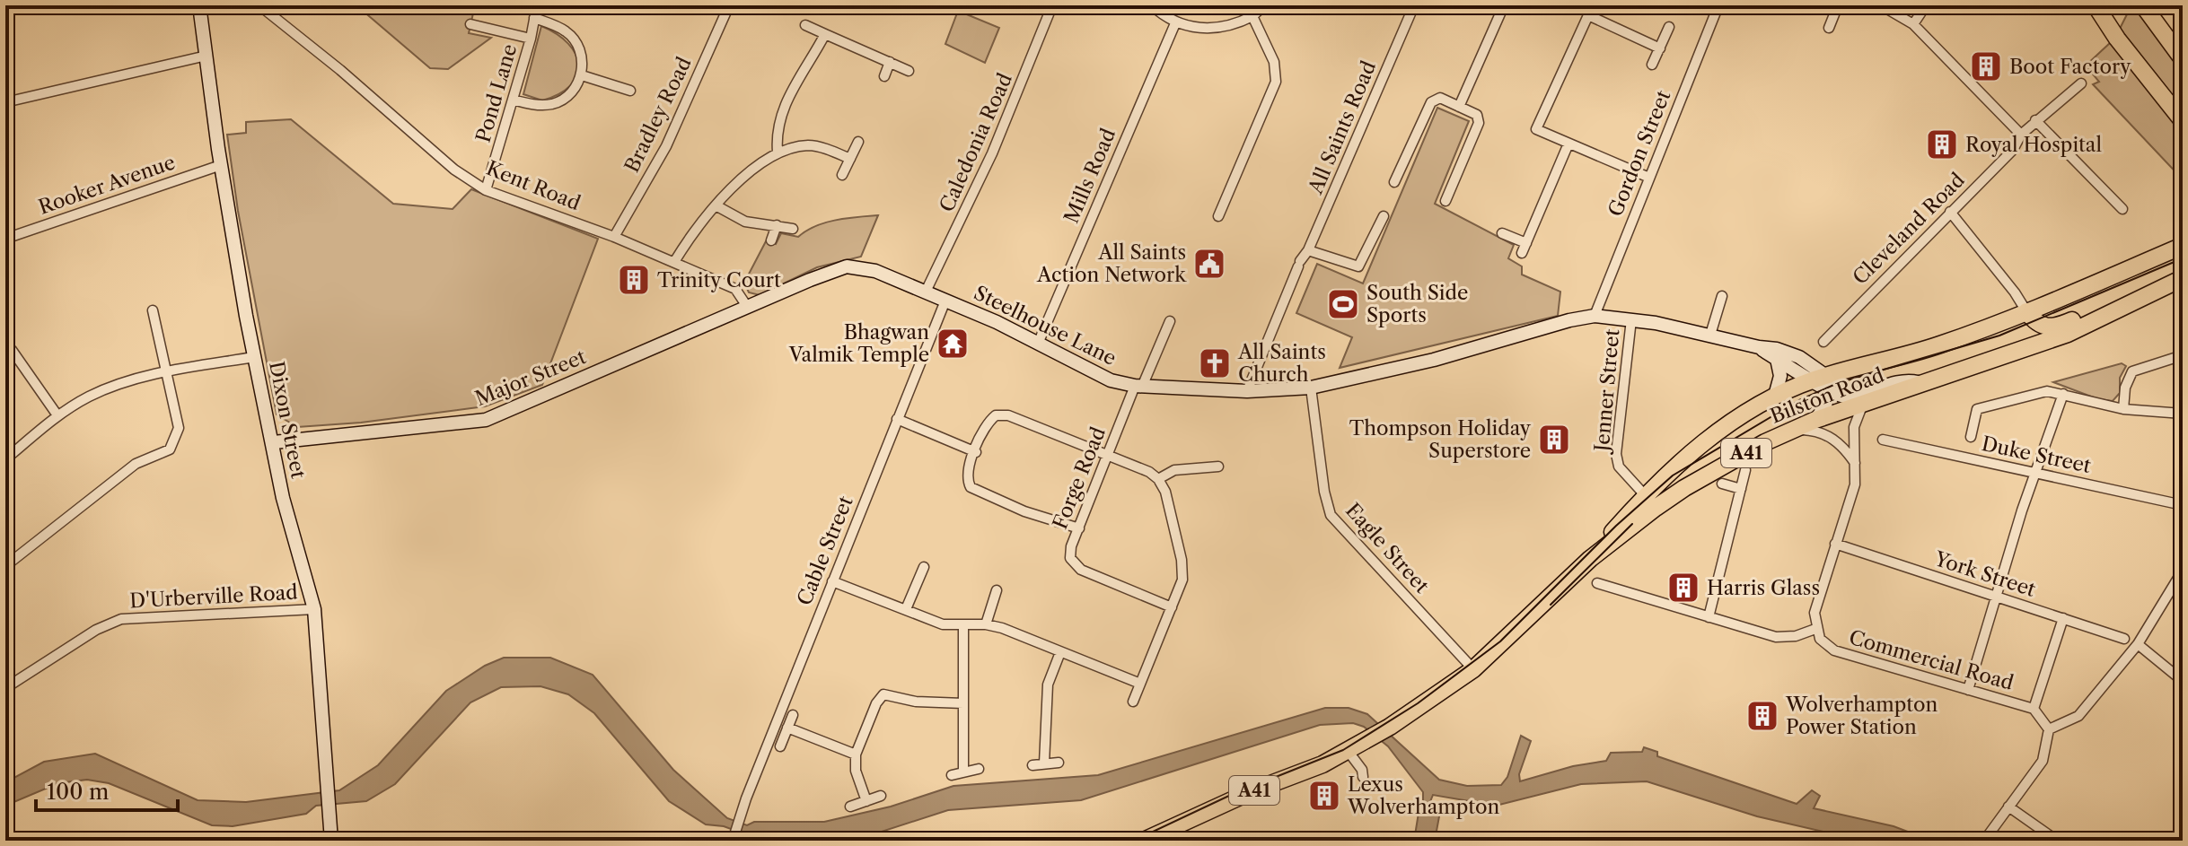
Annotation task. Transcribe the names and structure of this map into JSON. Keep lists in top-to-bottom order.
{
  "streets": {
    "highway": ["Bilston Road", "A41"],
    "street": [
      "Pond Lane",
      "Bradley Road",
      "All Saints Road",
      "Caledonia Road",
      "Gordon Street",
      "Mills Road",
      "Rooker Avenue",
      "Kent Road",
      "Cleveland Road",
      "Steelhouse Lane",
      "Major Street",
      "Jenner Street",
      "Dixon Street",
      "Duke Street",
      "Forge Road",
      "Eagle Street",
      "Cable Street",
      "York Street",
      "D'Urberville Road",
      "Commercial Road"
    ]
  },
  "crossings": [
    ["Pond Lane", "Kent Road"],
    ["Bradley Road", "Kent Road"],
    ["All Saints Road", "Steelhouse Lane"],
    ["Caledonia Road", "Steelhouse Lane"],
    ["Gordon Street", "Steelhouse Lane"],
    ["Mills Road", "Steelhouse Lane"],
    ["Rooker Avenue", "Dixon Street"],
    ["Kent Road", "Steelhouse Lane"],
    ["Kent Road", "Major Street"],
    ["Steelhouse Lane", "Major Street"],
    ["Steelhouse Lane", "Jenner Street"],
    ["Steelhouse Lane", "Bilston Road"],
    ["Steelhouse Lane", "Forge Road"],
    ["Steelhouse Lane", "Eagle Street"],
    ["Steelhouse Lane", "Cable Street"],
    ["Major Street", "Dixon Street"],
    ["Jenner Street", "Bilston Road"],
    ["Bilston Road", "A41"],
    ["Bilston Road", "Eagle Street"],
    ["Dixon Street", "D'Urberville Road"]
  ],
  "places": {
    "building": [
      "Boot Factory",
      "Royal Hospital",
      "Trinity Court",
      "Thompson Holiday Superstore",
      "Harris Glass",
      "Wolverhampton Power Station",
      "Lexus Wolverhampton"
    ],
    "public building": ["All Saints Action Network"],
    "sports": ["South Side Sports"],
    "temple": ["Bhagwan Valmik Temple"],
    "church": ["All Saints Church"]
  },
  "scale_bar": "100 m"
}
